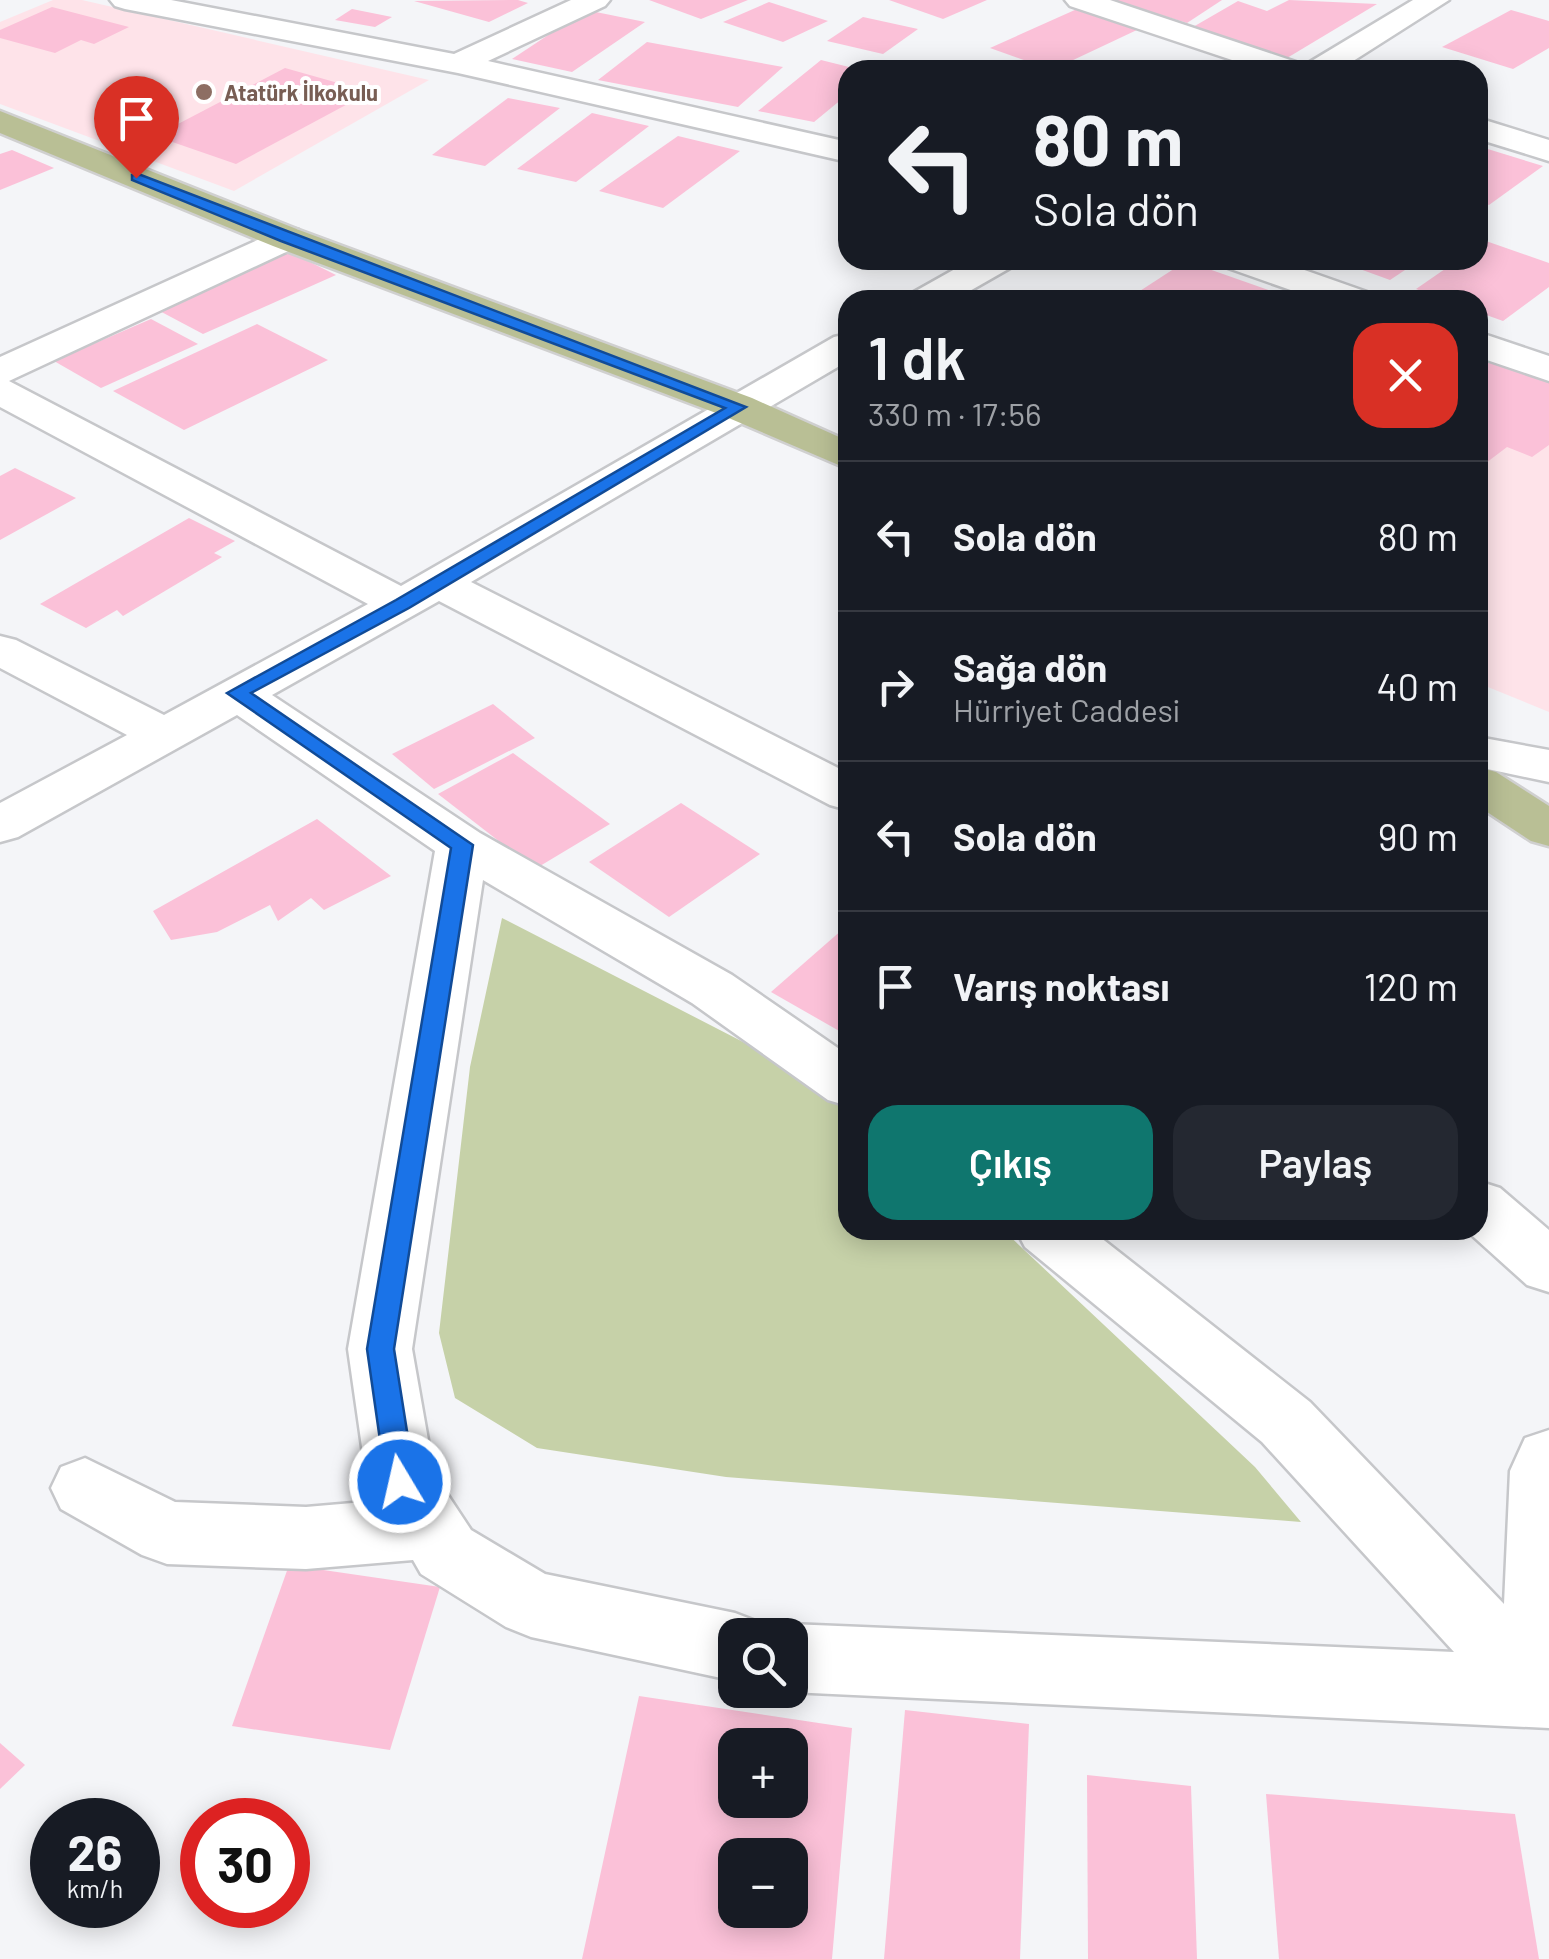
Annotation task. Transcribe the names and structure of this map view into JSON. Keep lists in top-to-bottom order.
{
  "places": ["Atatürk İlkokulu"],
  "page": {
    "turn": ["80 m", "Sola dön"],
    "heading": ["1 dk", "330 m · 17:56"],
    "list": [
      {
        "name": "Sola dön",
        "value": "80 m"
      },
      {
        "name": "Sağa dön",
        "note": "Hürriyet Caddesi",
        "value": "40 m"
      },
      {
        "name": "Sola dön",
        "value": "90 m"
      },
      {
        "name": "Varış noktası",
        "value": "120 m"
      }
    ],
    "buttons": ["Çıkış", "Paylaş"],
    "map_buttons": ["+", "−"],
    "speed": "26 km/h",
    "limit": "30"
  }
}
